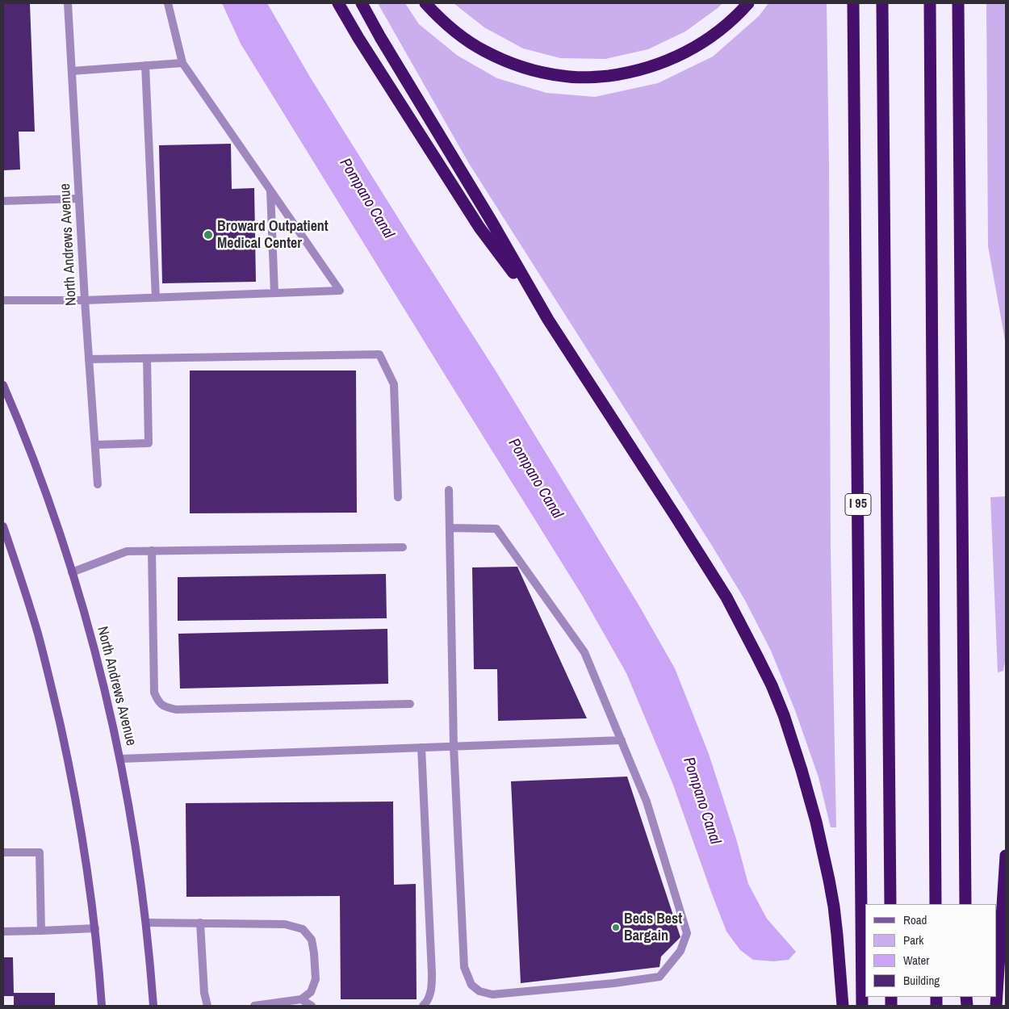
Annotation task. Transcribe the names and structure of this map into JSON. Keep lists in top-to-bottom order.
{
  "streets": {
    "highway": ["I 95"],
    "main road": ["North Andrews Avenue"]
  },
  "water": ["Pompano Canal"],
  "places": ["Broward Outpatient Medical Center", "Beds Best Bargain"],
  "legend": [
    "Road",
    "Park",
    "Water",
    "Building"
  ]
}
